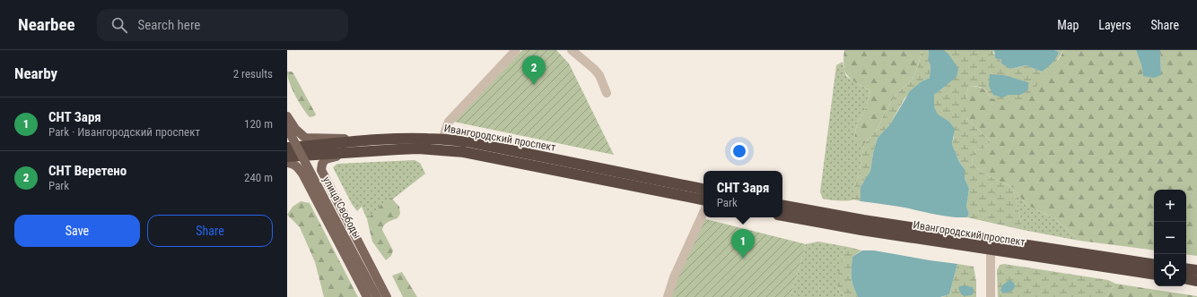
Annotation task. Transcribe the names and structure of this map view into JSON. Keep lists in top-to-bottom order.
{
  "streets": {
    "highway": ["Ивангородский проспект"],
    "main road": ["улица Свободы"]
  },
  "crossings": [
    ["Ивангородский проспект", "улица Свободы"]
  ],
  "page": {
    "header": "Nearbee",
    "search": "Search here",
    "nav": ["Map", "Layers", "Share"],
    "heading": ["Nearby", "2 results"],
    "pins": ["2", "1"],
    "list": [
      {
        "mark": "1",
        "name": "СНТ Заря",
        "note": "Park · Ивангородский проспект",
        "value": "120 m"
      },
      {
        "mark": "2",
        "name": "СНТ Веретено",
        "note": "Park",
        "value": "240 m"
      }
    ],
    "popup": ["СНТ Заря", "Park"],
    "map_buttons": ["+", "−"],
    "buttons": ["Save", "Share"]
  }
}
